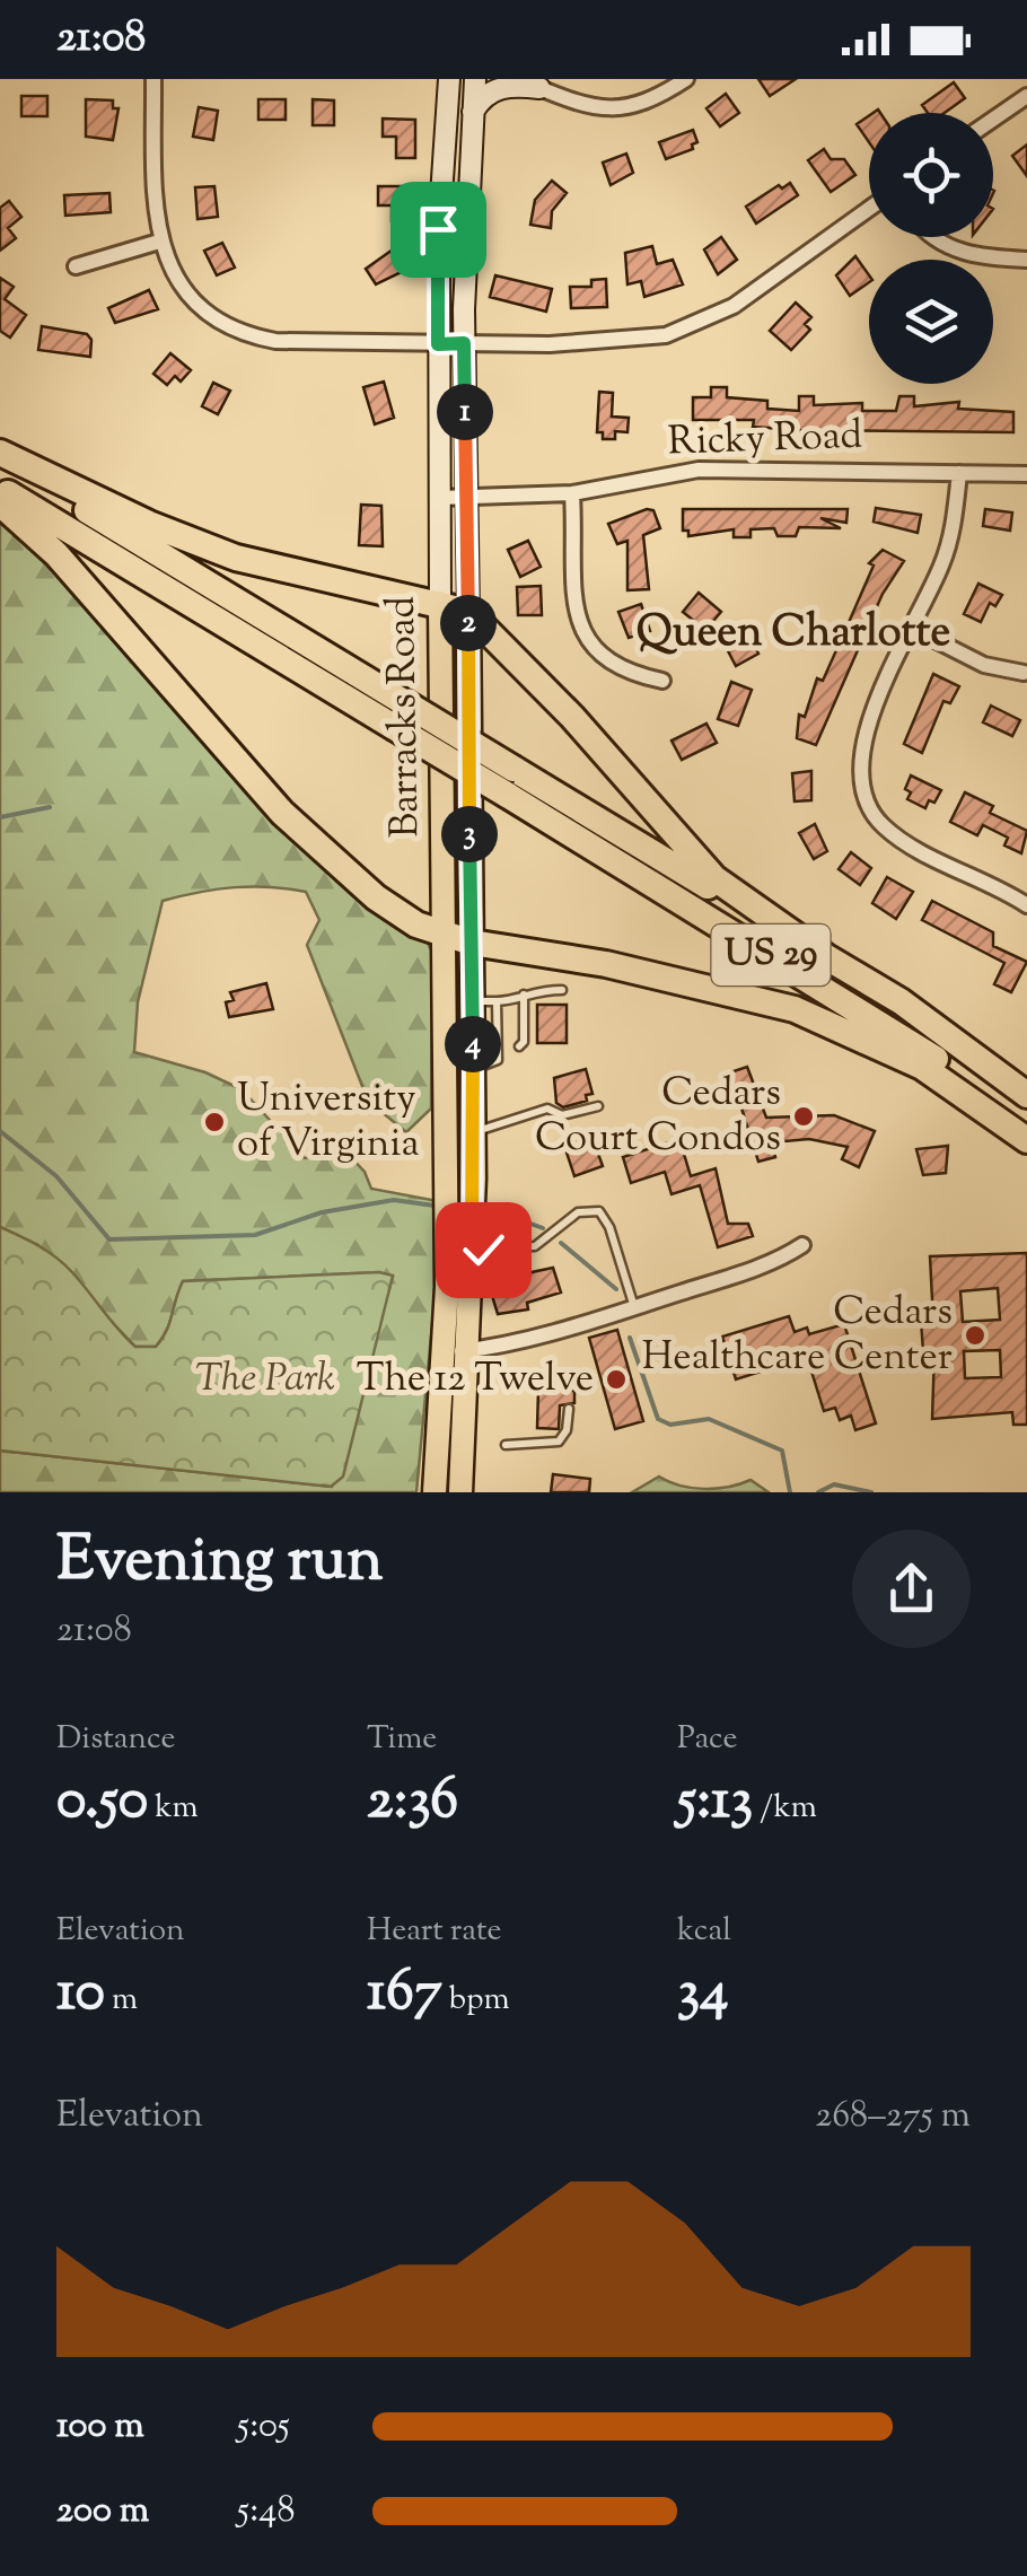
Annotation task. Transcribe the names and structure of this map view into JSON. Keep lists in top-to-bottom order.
{
  "streets": {
    "highway": ["US 29"],
    "main road": ["Barracks Road"],
    "street": ["Ricky Road"]
  },
  "crossings": [
    ["Ricky Road", "Barracks Road"]
  ],
  "districts": ["Queen Charlotte"],
  "parks": ["The Park"],
  "places": [
    "Cedars Court Condos",
    "University of Virginia",
    "Cedars Healthcare Center",
    "The 12 Twelve"
  ],
  "page": {
    "status": "21:08",
    "pins": [
      "1",
      "2",
      "3",
      "4"
    ],
    "heading": ["Evening run", "21:08"],
    "stats": [
      ["Distance", "0.50 km"],
      ["Time", "2:36"],
      ["Pace", "5:13 /km"],
      ["Elevation", "10 m"],
      ["Heart rate", "167 bpm"],
      ["kcal", "34"]
    ],
    "chart": ["Elevation", "268–275 m"],
    "list": [
      {
        "name": "100 m",
        "note": "5:05"
      },
      {
        "name": "200 m",
        "note": "5:48"
      }
    ]
  }
}
